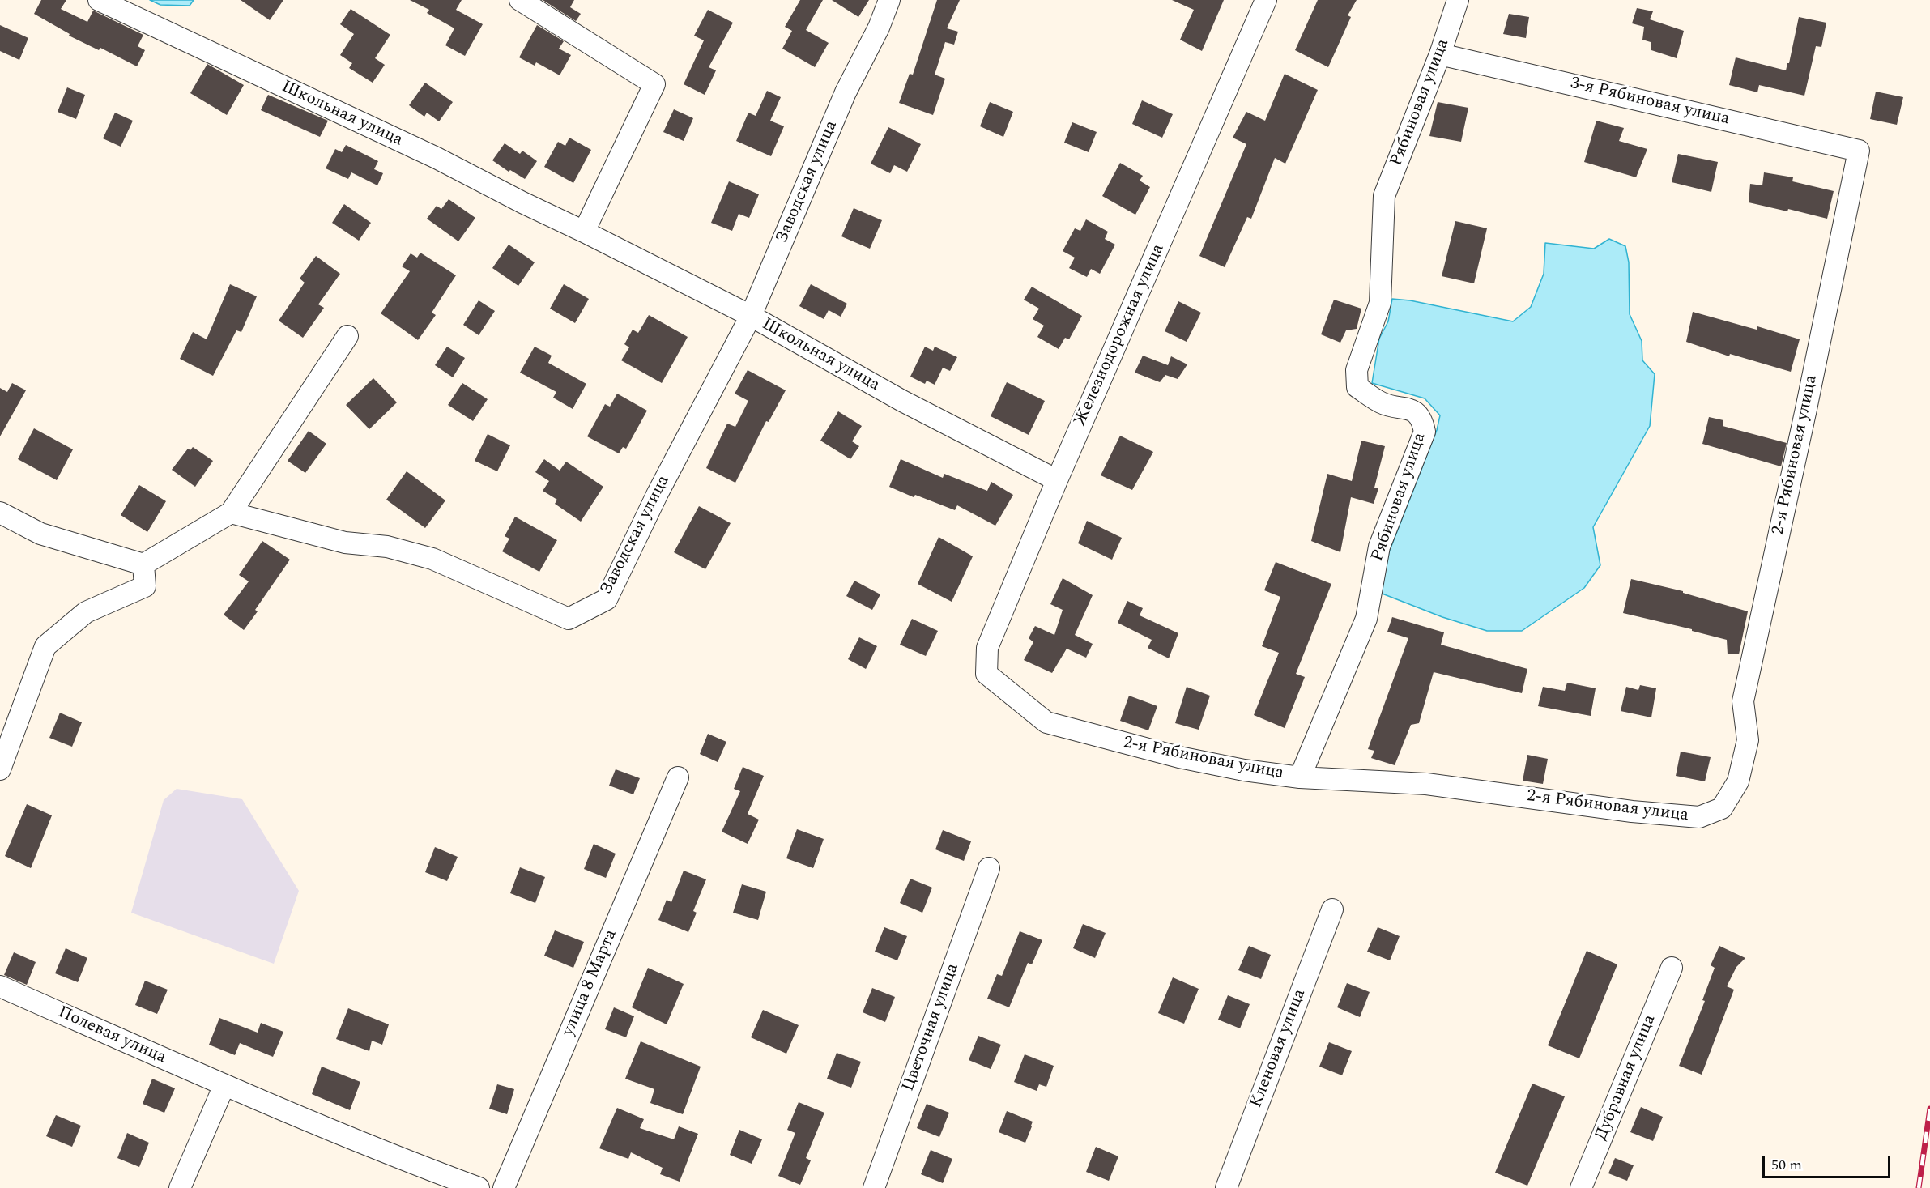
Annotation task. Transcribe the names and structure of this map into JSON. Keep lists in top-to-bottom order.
{
  "streets": {
    "street": [
      "3-я Рябиновая улица",
      "Рябиновая улица",
      "Школьная улица",
      "Заводская улица",
      "Железнодорожная улица",
      "2-я Рябиновая улица",
      "улица 8 Марта",
      "Цветочная улица",
      "Полевая улица",
      "Кленовая улица",
      "Дубравная улица"
    ]
  },
  "crossings": [
    ["3-я Рябиновая улица", "Рябиновая улица"],
    ["3-я Рябиновая улица", "2-я Рябиновая улица"],
    ["Рябиновая улица", "2-я Рябиновая улица"],
    ["Школьная улица", "Заводская улица"],
    ["Школьная улица", "Железнодорожная улица"],
    ["Железнодорожная улица", "2-я Рябиновая улица"]
  ],
  "scale_bar": "50 m"
}
